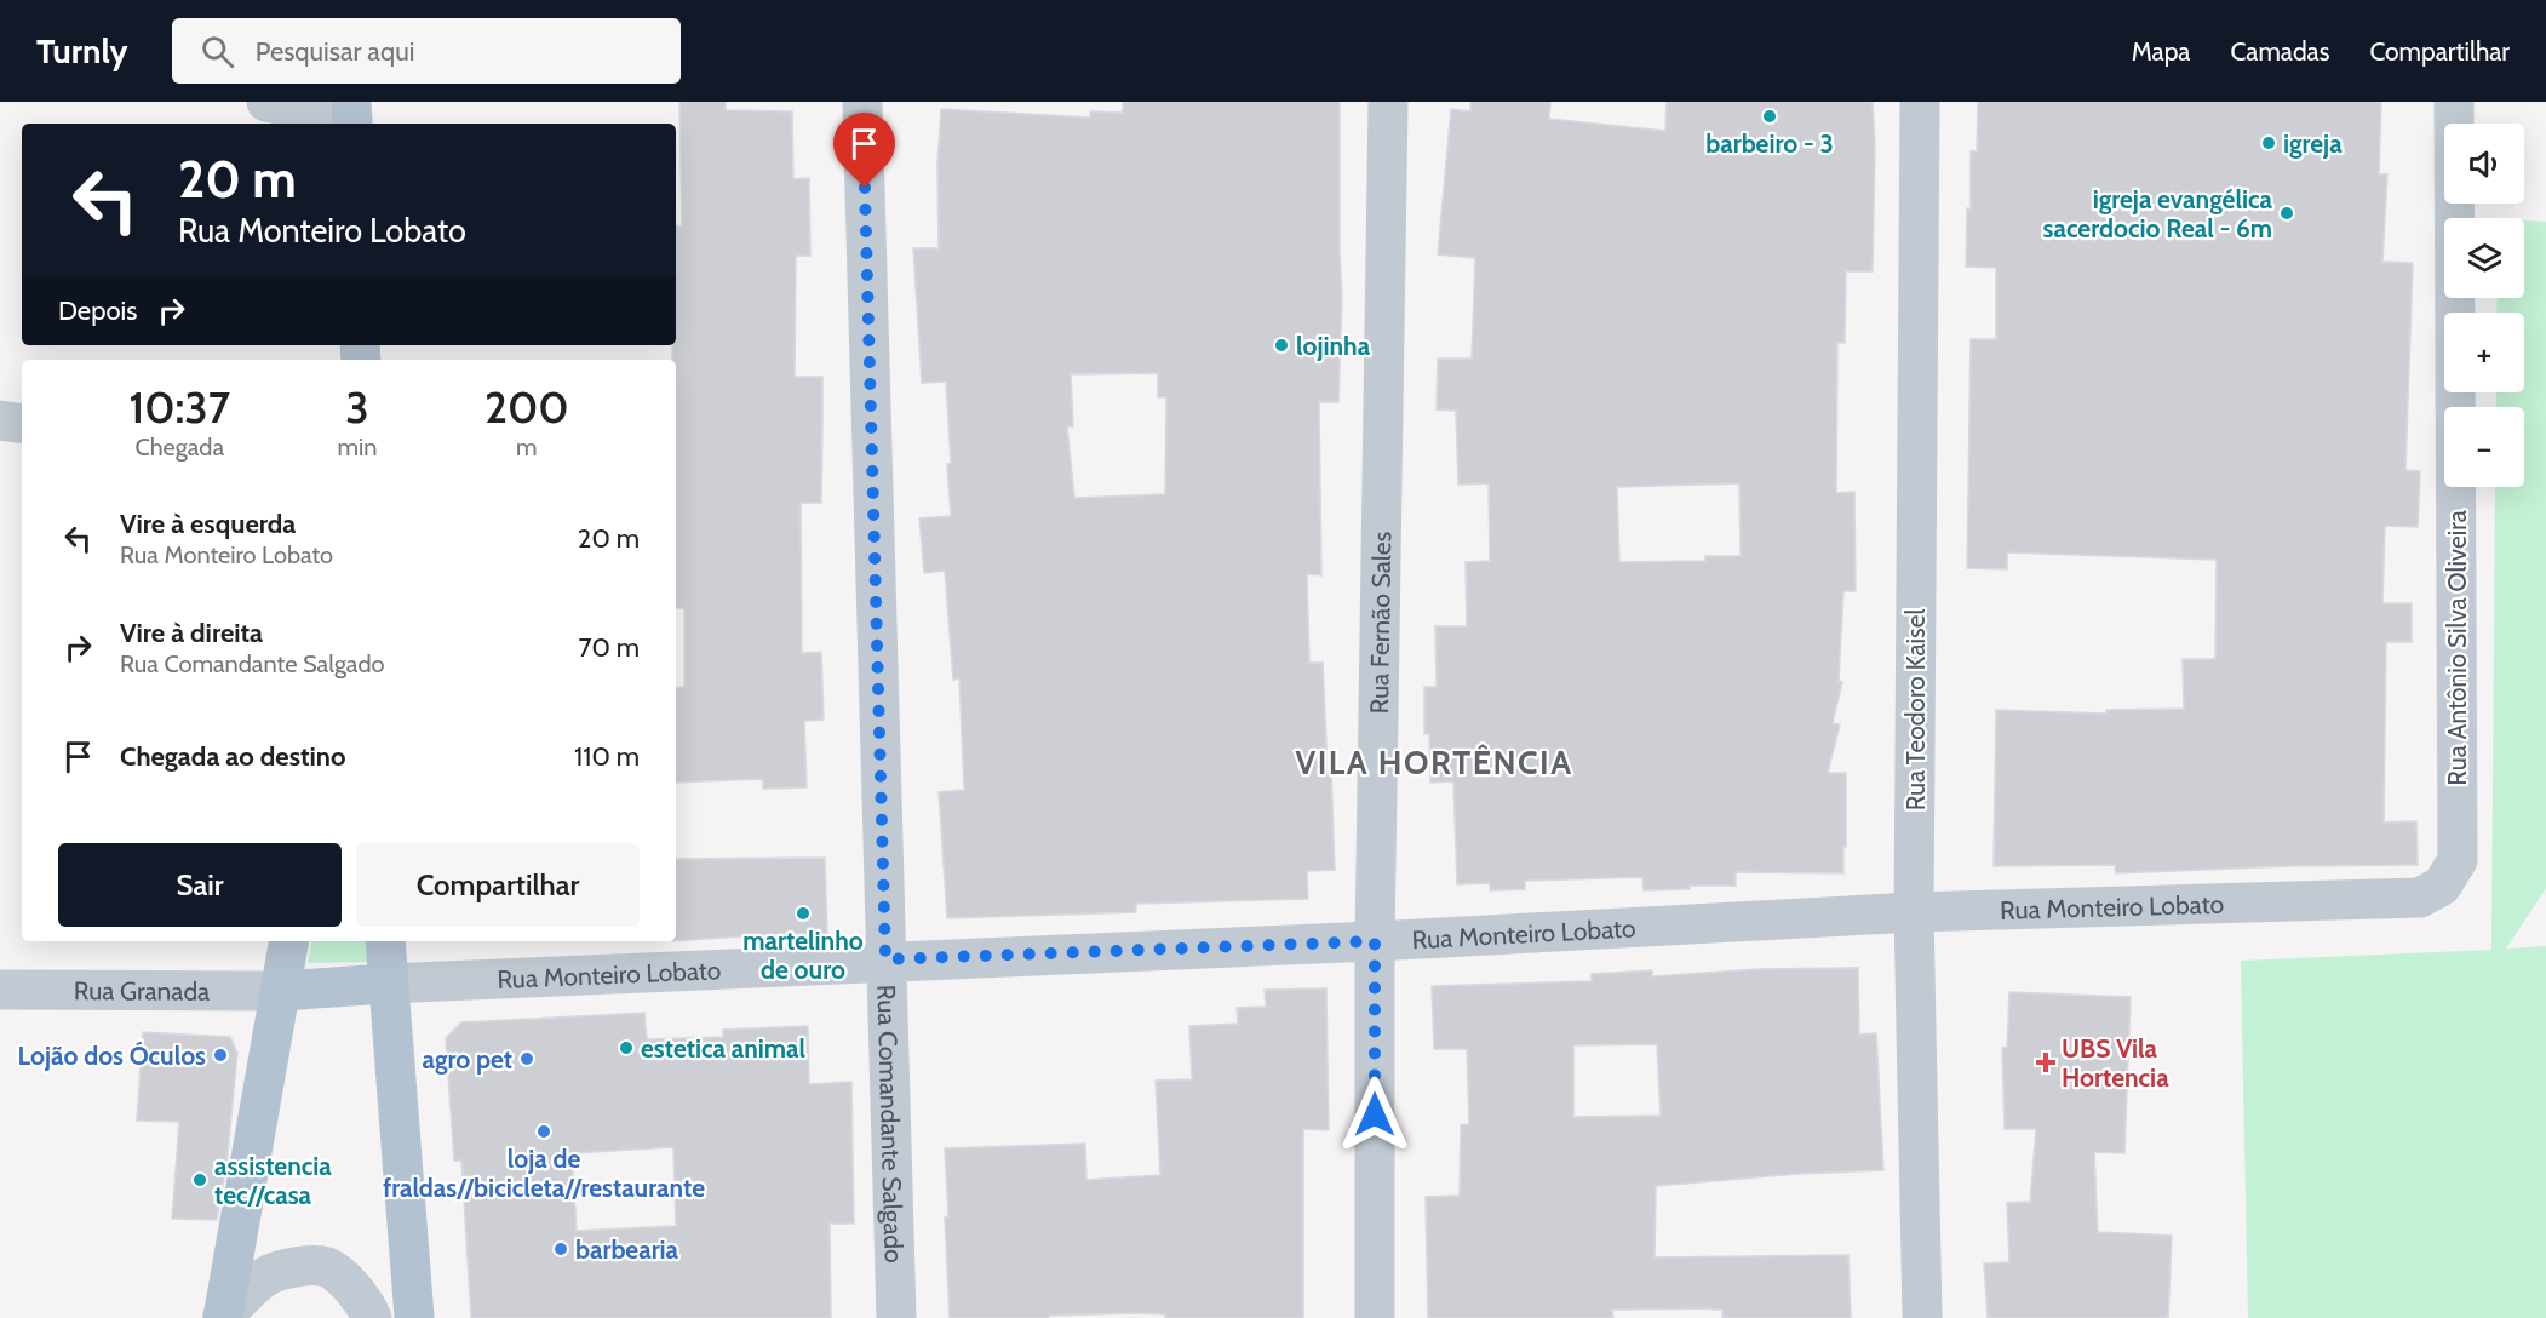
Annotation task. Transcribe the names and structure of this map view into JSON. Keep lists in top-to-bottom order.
{
  "streets": {
    "street": [
      "Rua Fernão Sales",
      "Rua Antônio Silva Oliveira",
      "Rua Teodoro Kaisel",
      "Rua Monteiro Lobato",
      "Rua Granada",
      "Rua Comandante Salgado"
    ]
  },
  "crossings": [
    ["Rua Fernão Sales", "Rua Monteiro Lobato"],
    ["Rua Antônio Silva Oliveira", "Rua Monteiro Lobato"],
    ["Rua Teodoro Kaisel", "Rua Monteiro Lobato"],
    ["Rua Monteiro Lobato", "Rua Comandante Salgado"]
  ],
  "districts": ["VILA HORTÊNCIA"],
  "places": {
    "other": [
      "barbeiro - 3",
      "igreja",
      "igreja evangélica sacerdocio Real - 6m",
      "lojinha",
      "martelinho de ouro",
      "estetica animal",
      "Lojão dos Óculos",
      "agro pet",
      "loja de fraldas//bicicleta//restaurante",
      "assistencia tec//casa",
      "barbearia"
    ],
    "health": ["UBS Vila Hortencia"]
  },
  "page": {
    "header": "Turnly",
    "search": "Pesquisar aqui",
    "nav": ["Mapa", "Camadas", "Compartilhar"],
    "map_buttons": ["+", "−"],
    "turn": ["20 m", "Rua Monteiro Lobato"],
    "then": "Depois",
    "eta": [
      "10:37",
      "Chegada",
      "3",
      "min",
      "200",
      "m"
    ],
    "list": [
      {
        "name": "Vire à esquerda",
        "note": "Rua Monteiro Lobato",
        "value": "20 m"
      },
      {
        "name": "Vire à direita",
        "note": "Rua Comandante Salgado",
        "value": "70 m"
      },
      {
        "name": "Chegada ao destino",
        "value": "110 m"
      }
    ],
    "buttons": ["Sair", "Compartilhar"]
  }
}
